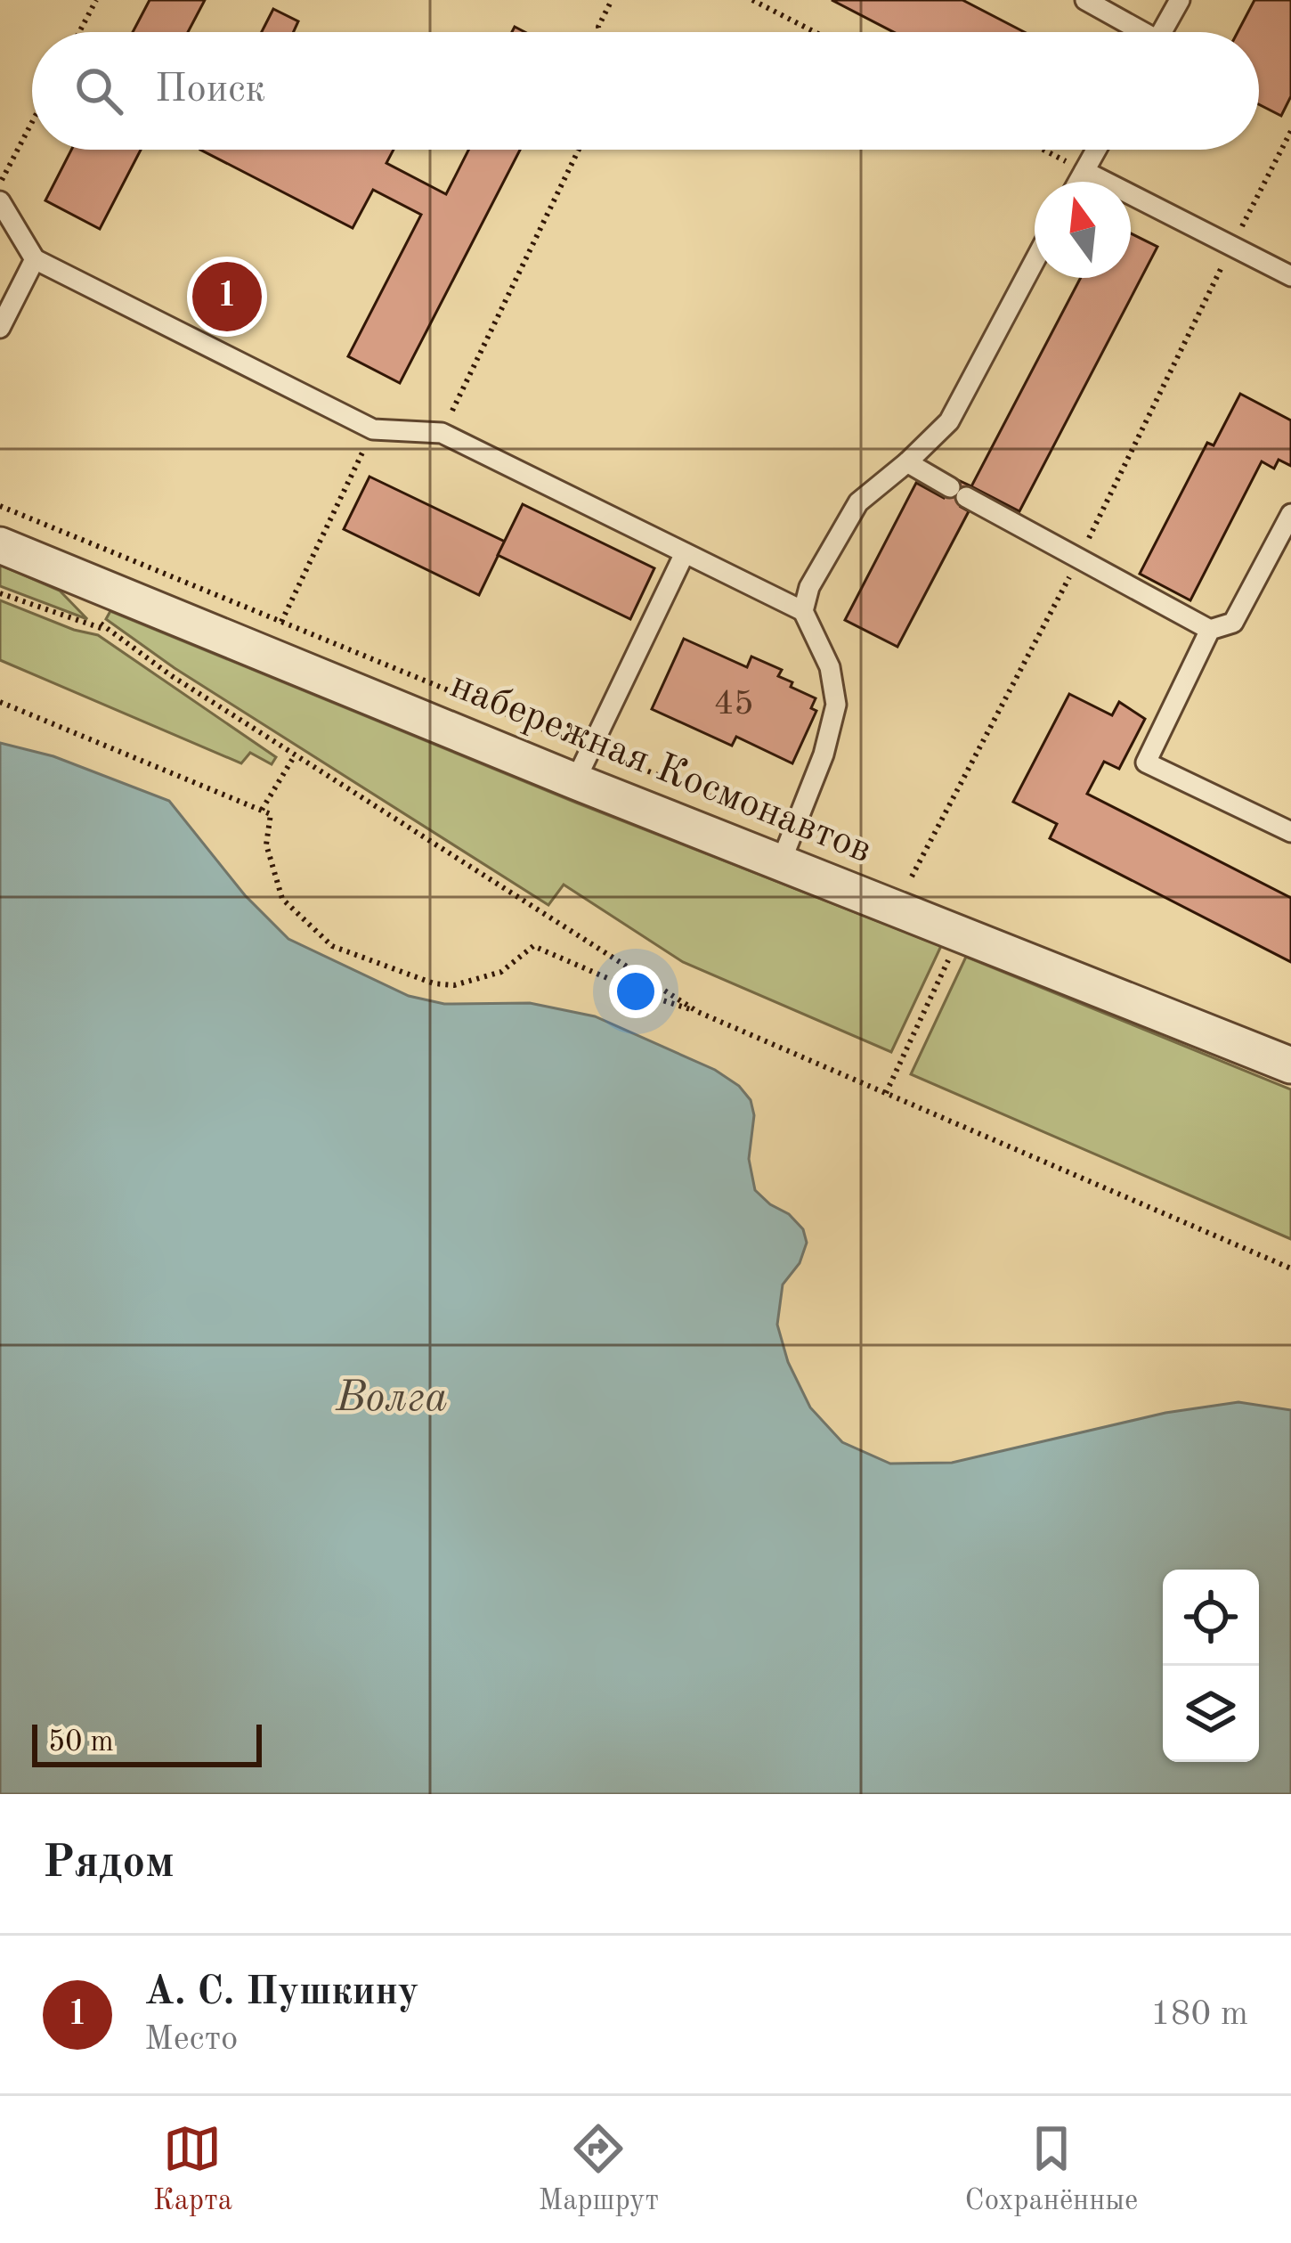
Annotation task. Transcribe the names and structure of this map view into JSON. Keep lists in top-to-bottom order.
{
  "streets": {
    "street": ["набережная Космонавтов"]
  },
  "water": ["Волга"],
  "house_numbers": ["45"],
  "scale_bar": "50 m",
  "north": "top",
  "page": {
    "search": "Поиск",
    "pins": "1",
    "scale": "50 m",
    "heading": "Рядом",
    "list": [
      {
        "mark": "1",
        "name": "А. С. Пушкину",
        "note": "Место",
        "value": "180 m"
      }
    ],
    "nav": ["Карта", "Маршрут", "Сохранённые"]
  }
}
